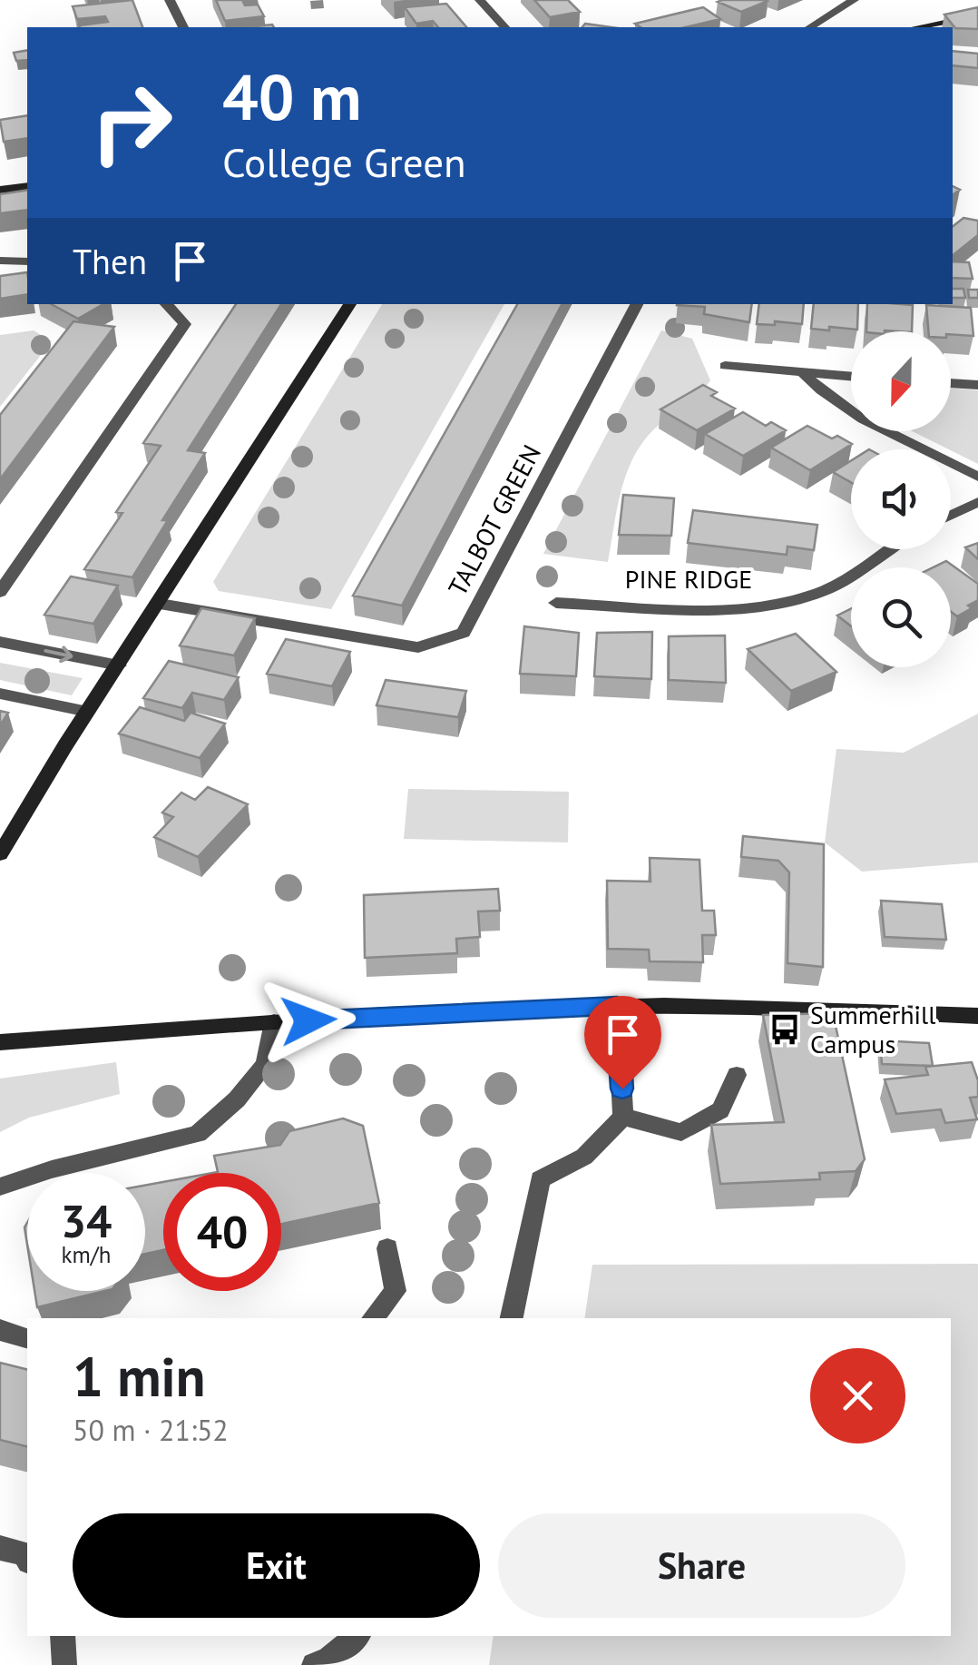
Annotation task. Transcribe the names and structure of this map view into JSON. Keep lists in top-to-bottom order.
{
  "streets": {
    "street": ["TALBOT GREEN", "PINE RIDGE"]
  },
  "places": {
    "bus stop": ["Summerhill Campus"]
  },
  "north": "bottom",
  "page": {
    "turn": ["40 m", "College Green"],
    "then": "Then",
    "speed": "34 km/h",
    "limit": "40",
    "heading": ["1 min", "50 m · 21:52"],
    "buttons": ["Exit", "Share"]
  }
}
